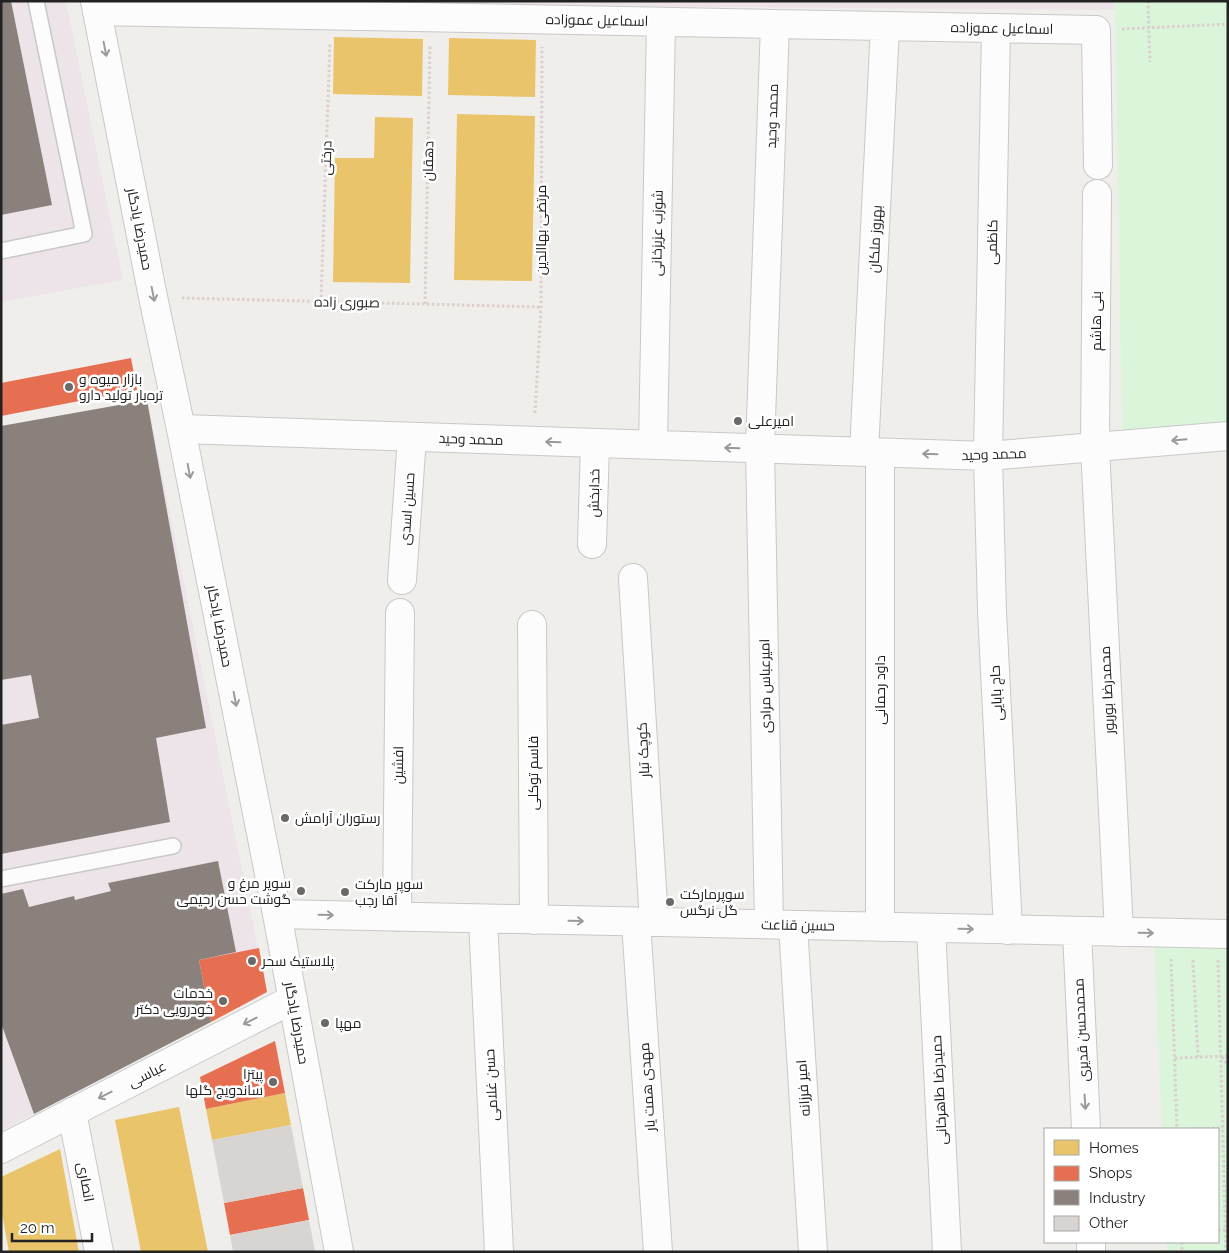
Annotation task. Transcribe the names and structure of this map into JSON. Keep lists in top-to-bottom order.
{
  "streets": {
    "street": [
      "اسماعیل عموزاده",
      "محمد وحید",
      "حمیدرضا یادگار",
      "شوزب عزیزخانی",
      "بهروز ملکان",
      "کاظمی",
      "بنی هاشم",
      "خدابخش",
      "حسین اسدی",
      "امیرعباس مرادی",
      "داود رحمانی",
      "محمدرضا بوربور",
      "حاج بابایی",
      "کوچک تبار",
      "افشین",
      "قاسم توکلی",
      "حسین قناعت",
      "محمدحسن قدیری",
      "عباسی",
      "حسن غلامی",
      "مهدی همت یار",
      "امیر فرزانه",
      "حمیدرضا طاهرخانی",
      "انصاری"
    ],
    "path": [
      "درختی",
      "دهقان",
      "مرتضی بهاالدین",
      "صبوری زاده"
    ]
  },
  "crossings": [
    ["اسماعیل عموزاده", "محمد وحید"],
    ["اسماعیل عموزاده", "درختی"],
    ["اسماعیل عموزاده", "دهقان"],
    ["اسماعیل عموزاده", "حمیدرضا یادگار"],
    ["اسماعیل عموزاده", "مرتضی بهاالدین"],
    ["اسماعیل عموزاده", "شوزب عزیزخانی"],
    ["اسماعیل عموزاده", "بهروز ملکان"],
    ["اسماعیل عموزاده", "کاظمی"],
    ["محمد وحید", "حمیدرضا یادگار"],
    ["محمد وحید", "مرتضی بهاالدین"],
    ["محمد وحید", "شوزب عزیزخانی"],
    ["محمد وحید", "بهروز ملکان"],
    ["محمد وحید", "کاظمی"],
    ["محمد وحید", "بنی هاشم"],
    ["محمد وحید", "خدابخش"],
    ["محمد وحید", "حسین اسدی"],
    ["محمد وحید", "امیرعباس مرادی"],
    ["محمد وحید", "داود رحمانی"],
    ["محمد وحید", "محمدرضا بوربور"],
    ["محمد وحید", "حاج بابایی"],
    ["درختی", "صبوری زاده"],
    ["دهقان", "صبوری زاده"],
    ["حمیدرضا یادگار", "صبوری زاده"],
    ["حمیدرضا یادگار", "حسین قناعت"],
    ["حمیدرضا یادگار", "عباسی"],
    ["مرتضی بهاالدین", "صبوری زاده"],
    ["بهروز ملکان", "داود رحمانی"],
    ["کاظمی", "حاج بابایی"],
    ["بنی هاشم", "محمدرضا بوربور"],
    ["امیرعباس مرادی", "حسین قناعت"],
    ["امیرعباس مرادی", "امیر فرزانه"],
    ["داود رحمانی", "حسین قناعت"],
    ["محمدرضا بوربور", "حسین قناعت"],
    ["حاج بابایی", "حسین قناعت"],
    ["کوچک تبار", "حسین قناعت"],
    ["کوچک تبار", "مهدی همت یار"],
    ["افشین", "حسین قناعت"],
    ["قاسم توکلی", "حسین قناعت"],
    ["حسین قناعت", "محمدحسن قدیری"],
    ["حسین قناعت", "حسن غلامی"],
    ["حسین قناعت", "مهدی همت یار"],
    ["حسین قناعت", "امیر فرزانه"],
    ["حسین قناعت", "حمیدرضا طاهرخانی"],
    ["عباسی", "انصاری"]
  ],
  "one_way": [
    "حمیدرضا یادگار",
    "حسین قناعت",
    "محمدحسن قدیری",
    "عباسی"
  ],
  "places": [
    "بازار میوه و تره‌بار تولید دارو",
    "امیرعلی",
    "رستوران آرامش",
    "سوپر مرغ و گوشت حسن رحیمی",
    "سوپر مارکت آقا رجب",
    "سوپرمارکت گل نرگس",
    "پلاستیک سحر",
    "خدمات خودرویی دکتر",
    "مهپا",
    "پیتزا ساندویچ گلها"
  ],
  "legend": [
    "Homes",
    "Shops",
    "Industry",
    "Other"
  ],
  "scale_bar": "20 m"
}
